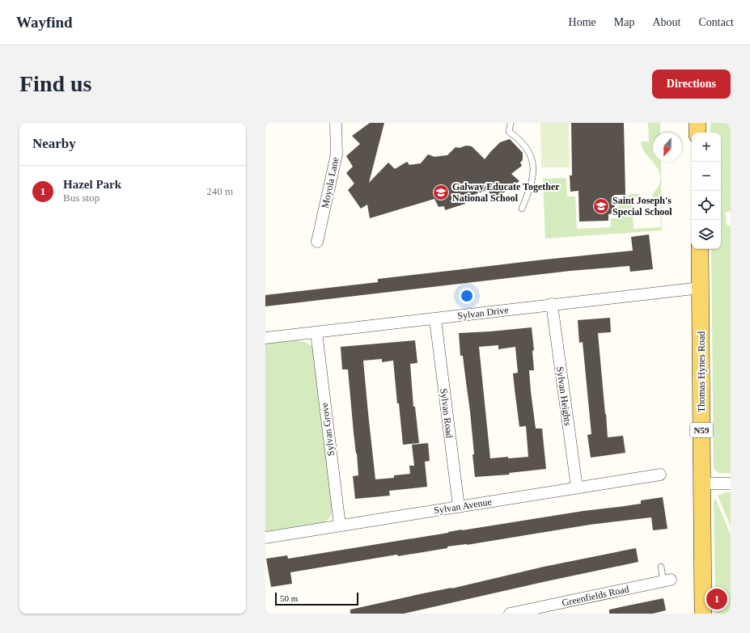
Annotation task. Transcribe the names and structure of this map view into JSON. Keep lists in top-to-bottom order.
{
  "streets": {
    "main road": ["Thomas Hynes Road", "N59"],
    "street": [
      "Moyola Lane",
      "Sylvan Drive",
      "Sylvan Heights",
      "Sylvan Road",
      "Sylvan Grove",
      "Sylvan Avenue",
      "Greenfields Road"
    ]
  },
  "crossings": [
    ["Sylvan Drive", "Thomas Hynes Road"],
    ["Sylvan Drive", "Sylvan Heights"],
    ["Sylvan Drive", "Sylvan Road"],
    ["Sylvan Drive", "Sylvan Grove"],
    ["Sylvan Heights", "Sylvan Avenue"],
    ["Sylvan Road", "Sylvan Avenue"],
    ["Sylvan Grove", "Sylvan Avenue"]
  ],
  "places": {
    "school or university": ["Galway Educate Together National School", "Saint Joseph's Special School"]
  },
  "scale_bar": "50 m",
  "north": "bottom",
  "page": {
    "header": "Wayfind",
    "nav": [
      "Home",
      "Map",
      "About",
      "Contact"
    ],
    "buttons": "Directions",
    "title": "Find us",
    "heading": "Nearby",
    "map_buttons": ["+", "−"],
    "list": [
      {
        "mark": "1",
        "name": "Hazel Park",
        "note": "Bus stop",
        "value": "240 m"
      }
    ],
    "pins": "1",
    "scale": "50 m"
  }
}
